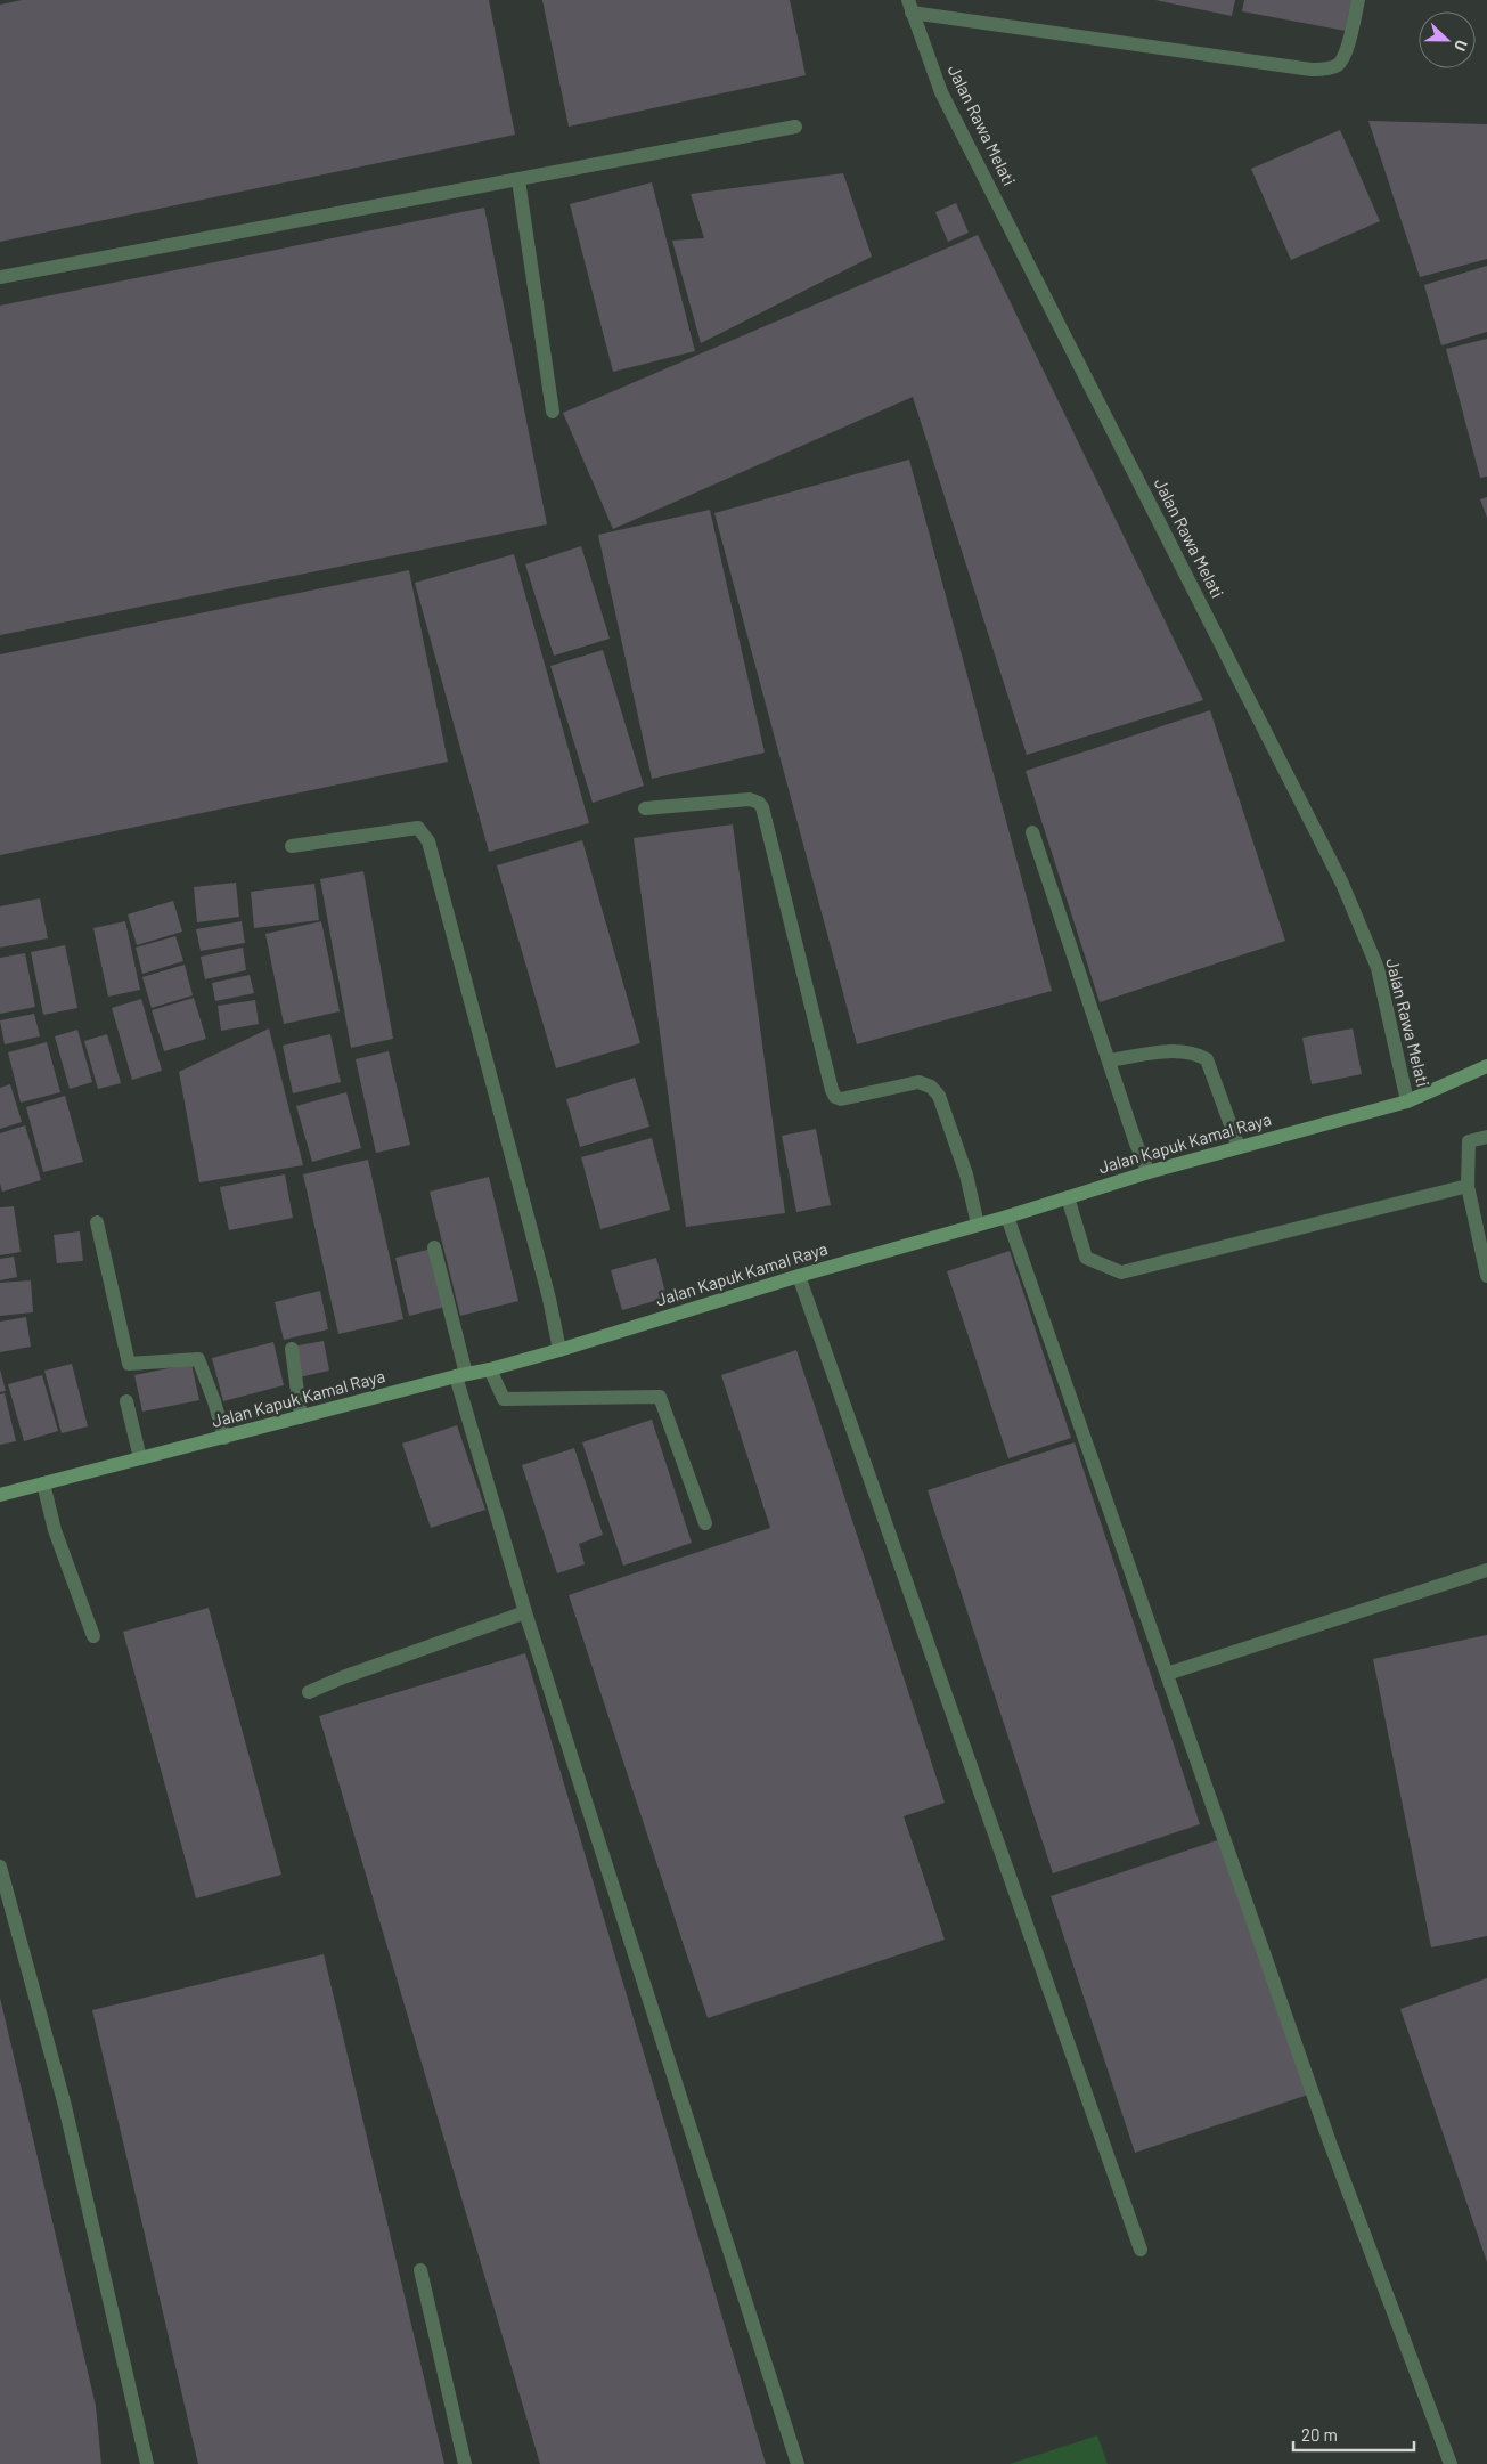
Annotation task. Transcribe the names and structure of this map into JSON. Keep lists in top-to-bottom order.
{
  "streets": {
    "main road": ["Jalan Kapuk Kamal Raya"],
    "street": ["Jalan Rawa Melati"]
  },
  "crossings": [
    ["Jalan Rawa Melati", "Jalan Kapuk Kamal Raya"]
  ],
  "scale_bar": "20 m",
  "north": "right"
}
